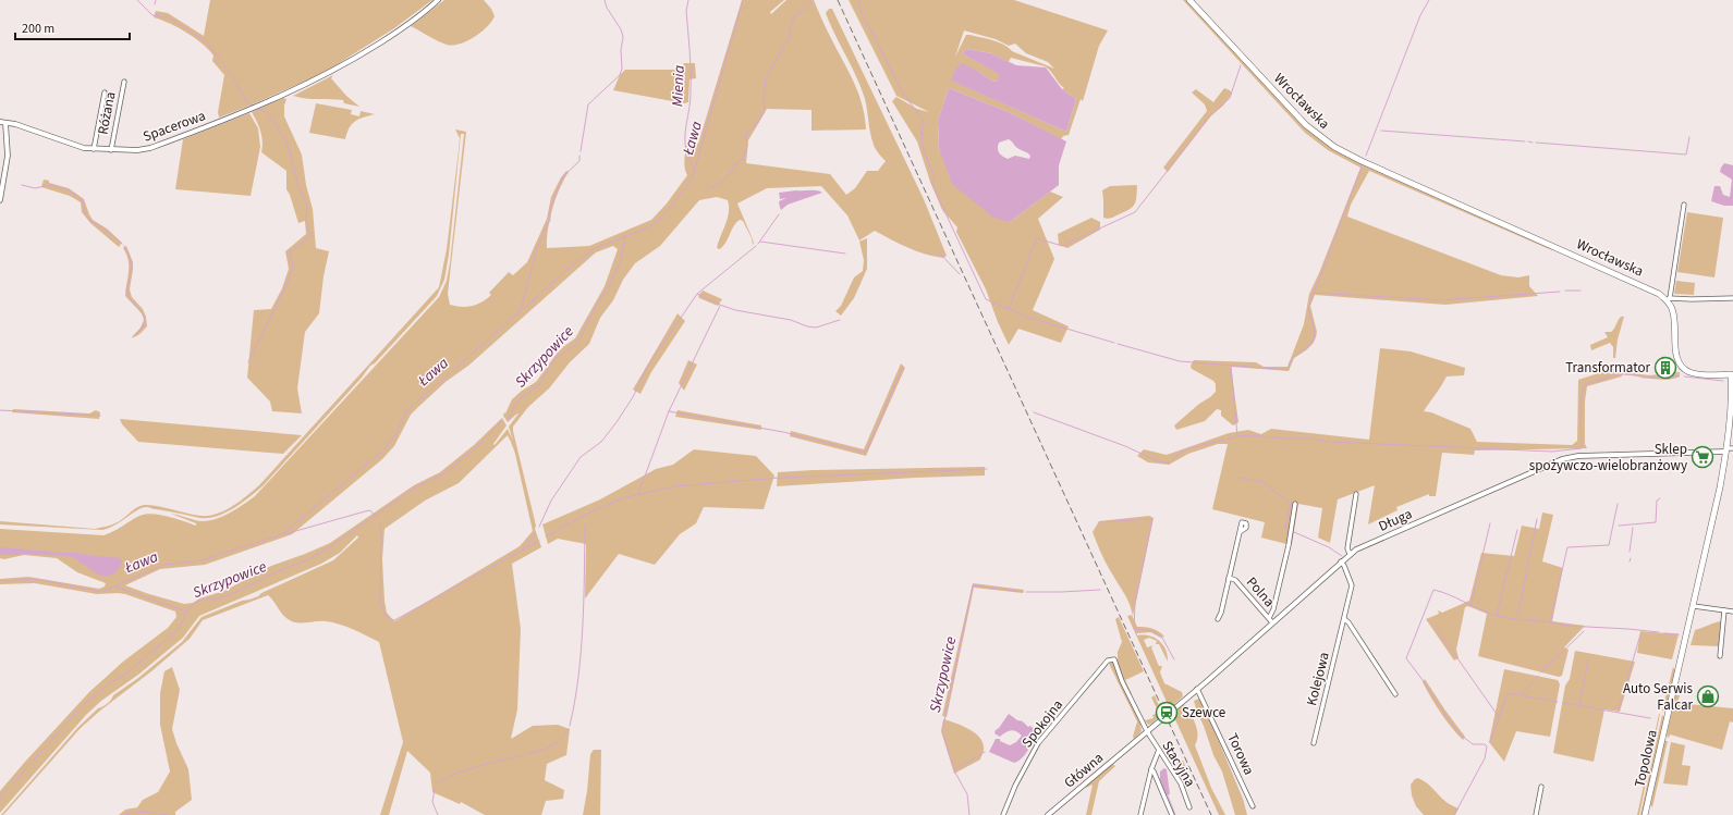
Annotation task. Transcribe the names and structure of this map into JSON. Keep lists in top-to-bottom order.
{
  "streets": {
    "main road": ["Wrocławska", "Topolowa"],
    "street": [
      "Różana",
      "Spacerowa",
      "Długa",
      "Polna",
      "Kolejowa",
      "Spokojna",
      "Torowa",
      "Stacyjna",
      "Główna"
    ]
  },
  "crossings": [
    ["Różana", "Spacerowa"],
    ["Długa", "Polna"],
    ["Długa", "Kolejowa"],
    ["Długa", "Torowa"],
    ["Długa", "Stacyjna"],
    ["Długa", "Główna"],
    ["Spokojna", "Stacyjna"]
  ],
  "water": ["Mienia", "Ława", "Skrzypowice"],
  "places": {
    "building": ["Transformator"],
    "supermarket": ["Sklep spożywczo-wielobranżowy"],
    "shop": ["Auto Serwis Falcar"],
    "station": ["Szewce"]
  },
  "scale_bar": "200 m"
}
